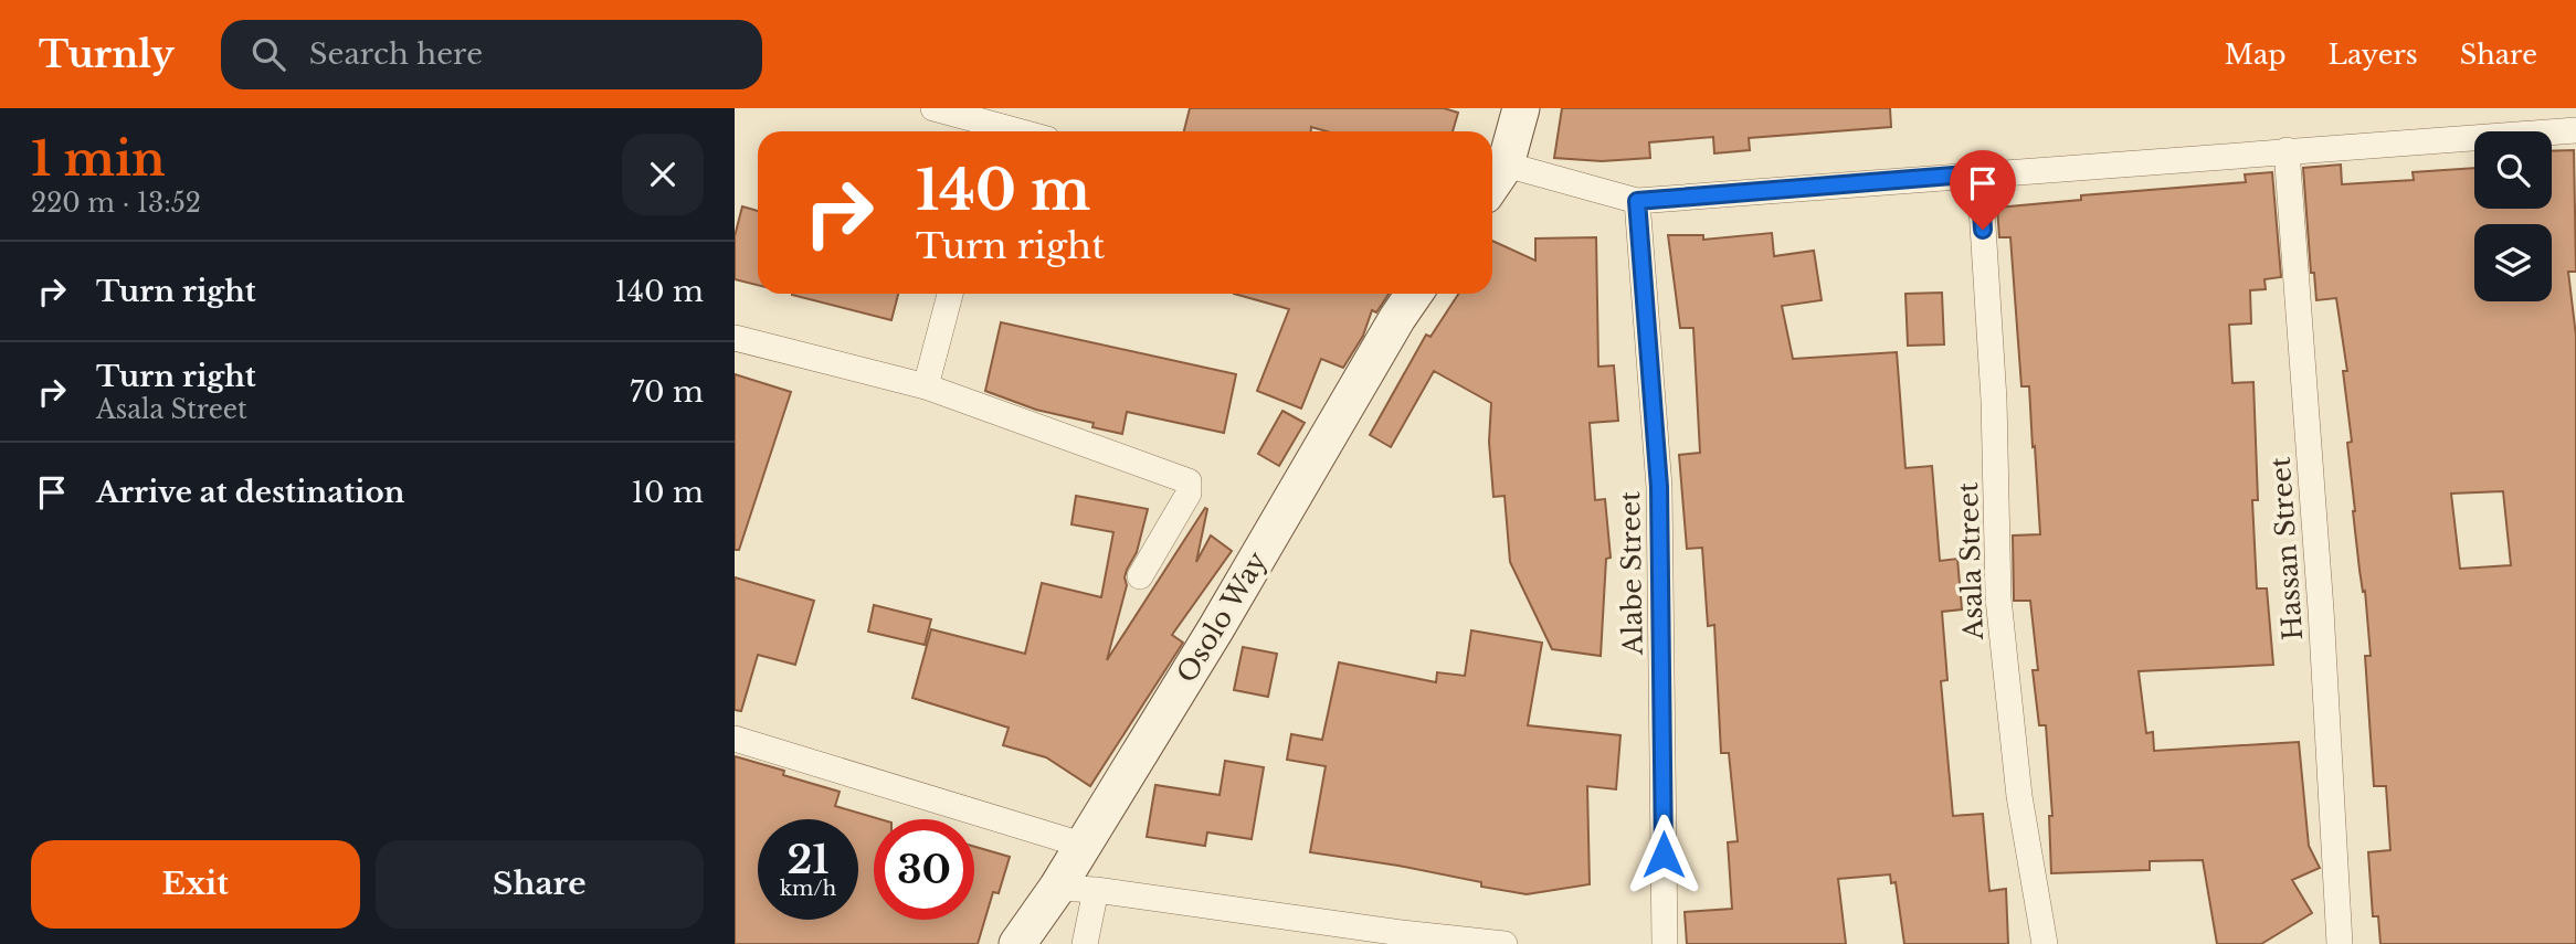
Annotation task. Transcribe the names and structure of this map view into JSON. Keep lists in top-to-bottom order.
{
  "streets": {
    "main road": ["Osolo Way"],
    "street": ["Hassan Street", "Asala Street", "Alabe Street"]
  },
  "page": {
    "header": "Turnly",
    "search": "Search here",
    "nav": ["Map", "Layers", "Share"],
    "heading": ["1 min", "220 m · 13:52"],
    "turn": ["140 m", "Turn right"],
    "list": [
      {
        "name": "Turn right",
        "value": "140 m"
      },
      {
        "name": "Turn right",
        "note": "Asala Street",
        "value": "70 m"
      },
      {
        "name": "Arrive at destination",
        "value": "10 m"
      }
    ],
    "speed": "21 km/h",
    "limit": "30",
    "buttons": ["Exit", "Share"]
  }
}
